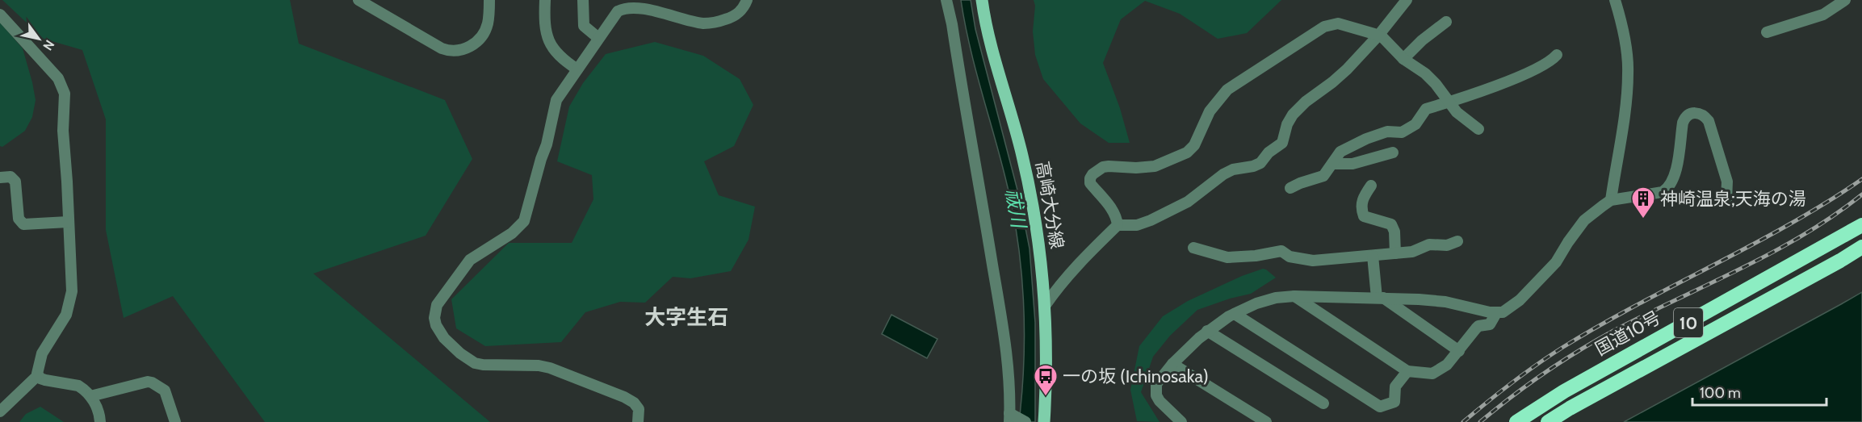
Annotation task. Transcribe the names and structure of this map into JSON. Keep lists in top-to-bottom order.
{
  "streets": {
    "highway": ["10", "国道10号"],
    "main road": ["高崎大分線"]
  },
  "districts": ["大字生石"],
  "water": ["祓川"],
  "places": {
    "building": ["神崎温泉;天海の湯"],
    "bus stop": ["一の坂 (Ichinosaka)"]
  },
  "scale_bar": "100 m",
  "north": "bottom right"
}
